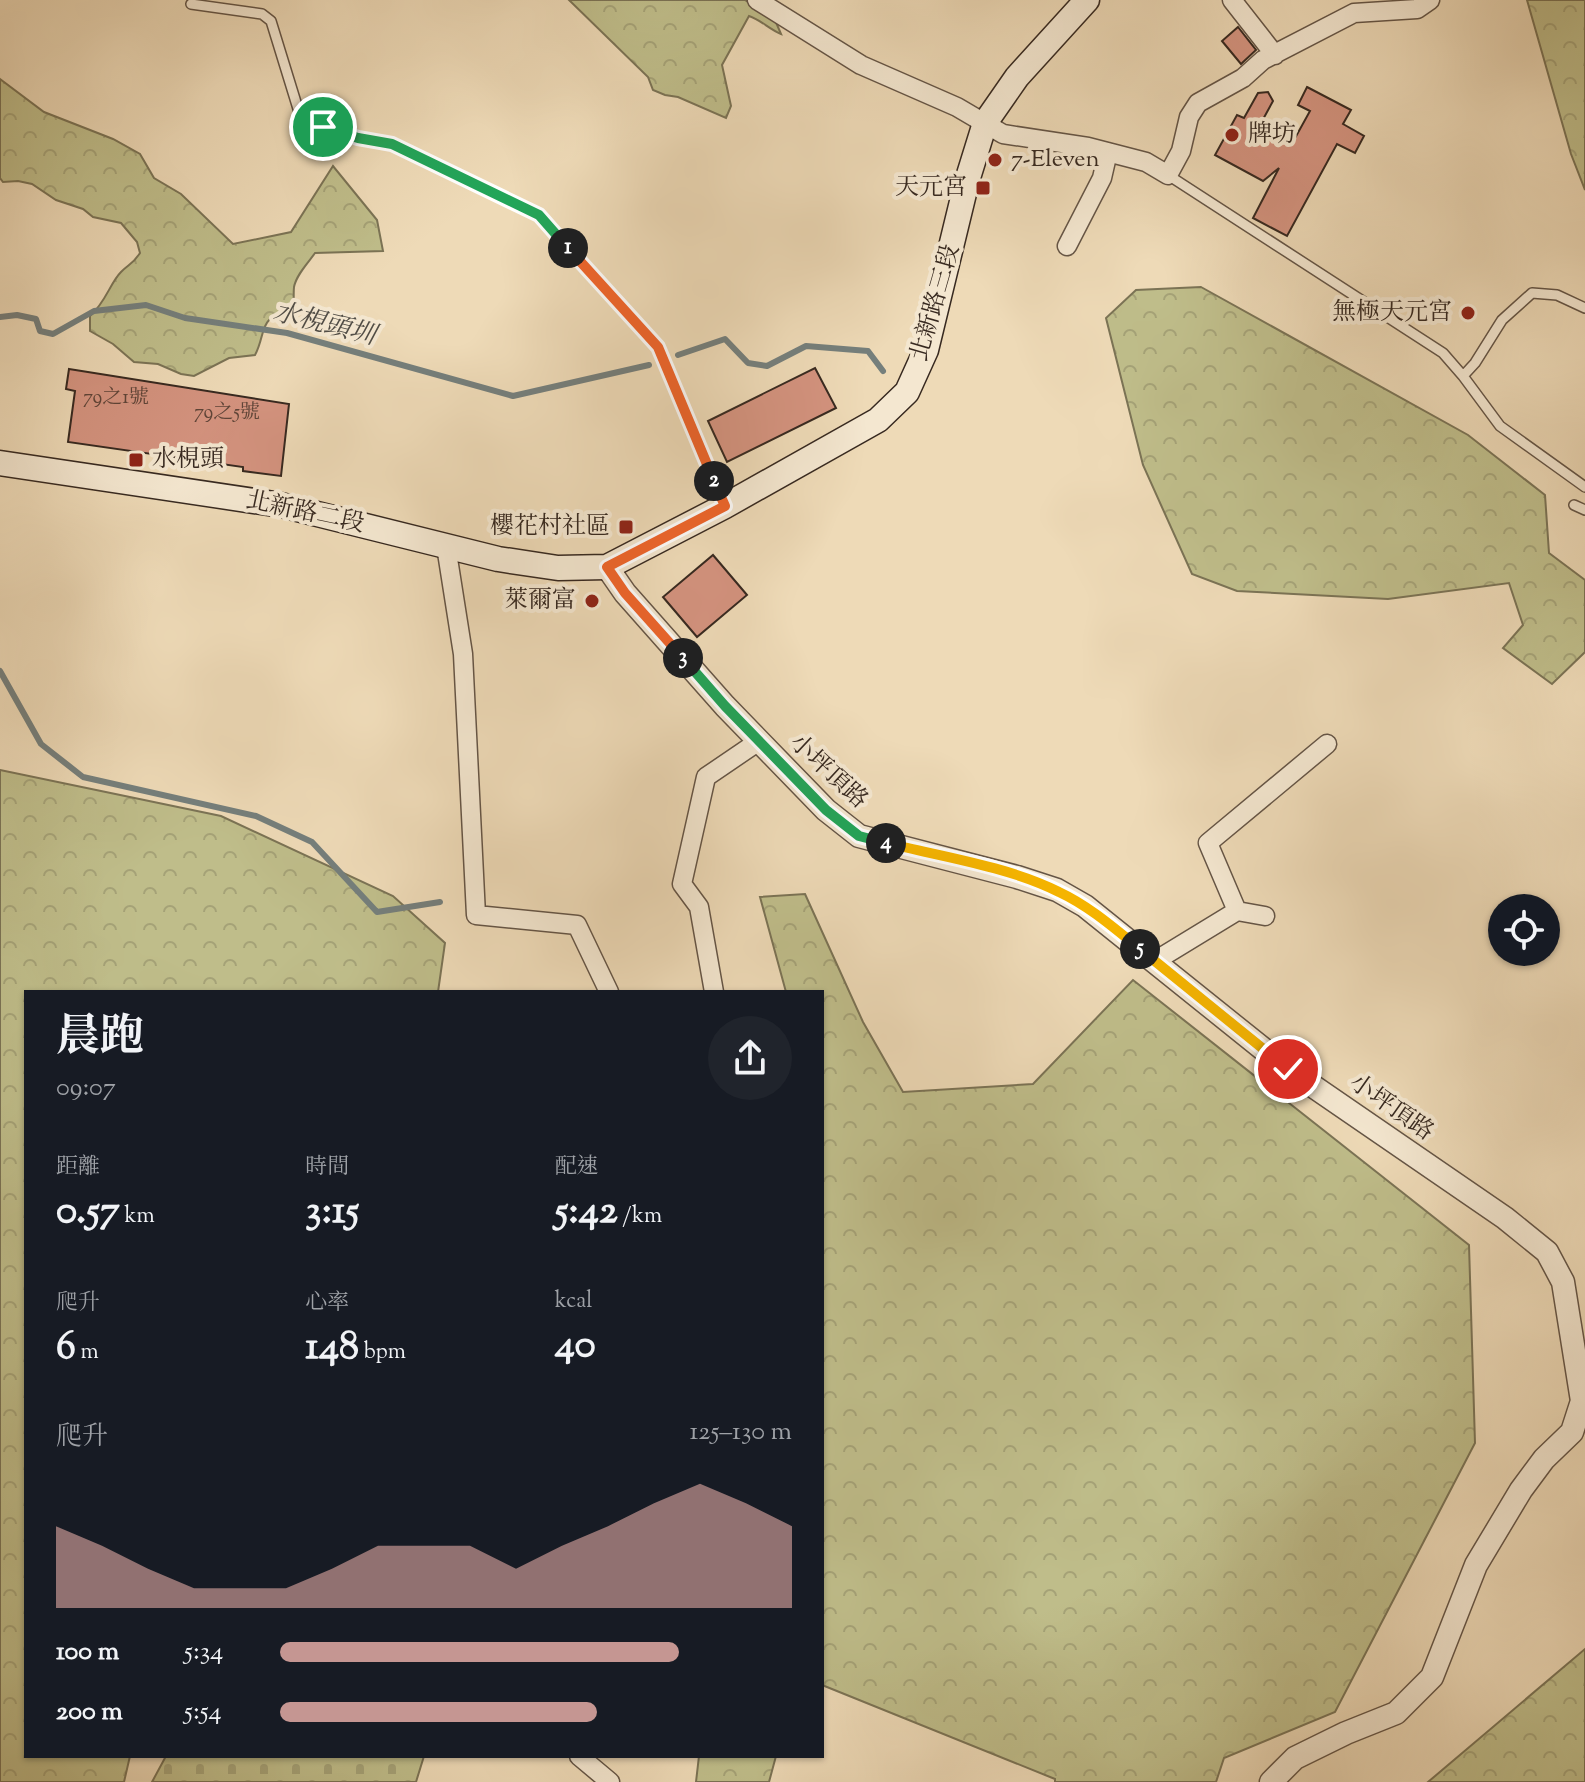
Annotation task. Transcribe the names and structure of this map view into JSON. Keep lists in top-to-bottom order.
{
  "streets": {
    "main road": ["北新路三段", "北新路二段"],
    "street": ["小坪頂路"]
  },
  "crossings": [
    ["北新路三段", "北新路二段"],
    ["北新路三段", "小坪頂路"],
    ["北新路二段", "小坪頂路"]
  ],
  "water": ["水梘頭圳"],
  "places": {
    "other": [
      "牌坊",
      "7-Eleven",
      "無極天元宮",
      "萊爾富"
    ],
    "transit": ["天元宮", "水梘頭", "櫻花村社區"]
  },
  "house_numbers": ["79之1號", "79之5號"],
  "page": {
    "pins": [
      "1",
      "2",
      "3",
      "4",
      "5"
    ],
    "heading": ["晨跑", "09:07"],
    "stats": [
      ["距離", "0.57 km"],
      ["時間", "3:15"],
      ["配速", "5:42 /km"],
      ["爬升", "6 m"],
      ["心率", "148 bpm"],
      ["kcal", "40"]
    ],
    "chart": ["爬升", "125–130 m"],
    "list": [
      {
        "name": "100 m",
        "note": "5:34"
      },
      {
        "name": "200 m",
        "note": "5:54"
      }
    ]
  }
}
